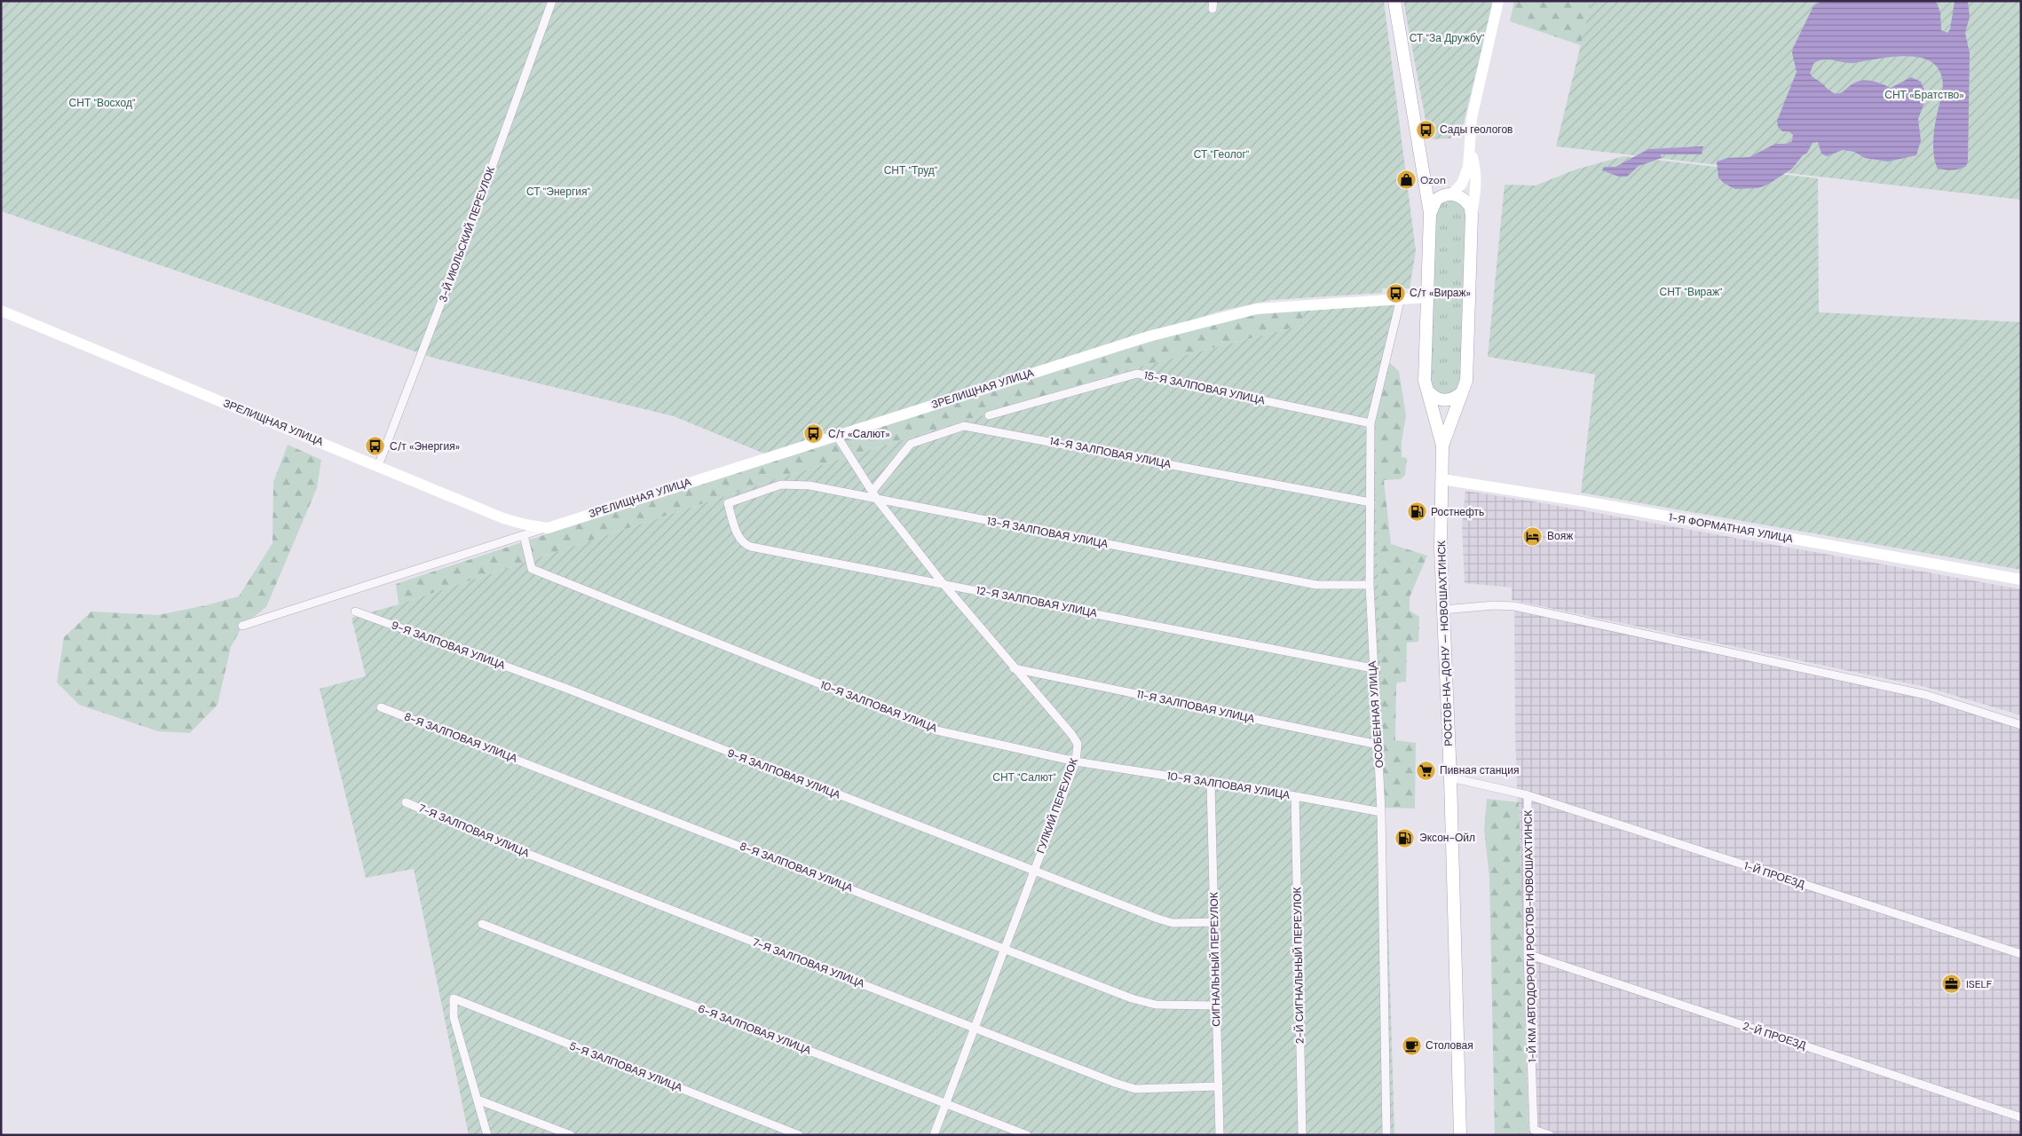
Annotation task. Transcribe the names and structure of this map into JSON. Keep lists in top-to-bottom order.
{
  "streets": {
    "main road": ["РОСТОВ-НА-ДОНУ — НОВОШАХТИНСК"],
    "street": [
      "3-Й ИЮЛЬСКИЙ ПЕРЕУЛОК",
      "15-Я ЗАЛПОВАЯ УЛИЦА",
      "ЗРЕЛИЩНАЯ УЛИЦА",
      "14-Я ЗАЛПОВАЯ УЛИЦА",
      "1-Я ФОРМАТНАЯ УЛИЦА",
      "13-Я ЗАЛПОВАЯ УЛИЦА",
      "12-Я ЗАЛПОВАЯ УЛИЦА",
      "9-Я ЗАЛПОВАЯ УЛИЦА",
      "10-Я ЗАЛПОВАЯ УЛИЦА",
      "11-Я ЗАЛПОВАЯ УЛИЦА",
      "ОСОБЕННАЯ УЛИЦА",
      "8-Я ЗАЛПОВАЯ УЛИЦА",
      "ГУЛКИЙ ПЕРЕУЛОК",
      "7-Я ЗАЛПОВАЯ УЛИЦА",
      "1-Й ПРОЕЗД",
      "1-Й КМ АВТОДОРОГИ РОСТОВ-НОВОШАХТИНСК",
      "СИГНАЛЬНЫЙ ПЕРЕУЛОК",
      "2-Й СИГНАЛЬНЫЙ ПЕРЕУЛОК",
      "6-Я ЗАЛПОВАЯ УЛИЦА",
      "2-Й ПРОЕЗД",
      "5-Я ЗАЛПОВАЯ УЛИЦА"
    ]
  },
  "crossings": [
    ["3-Й ИЮЛЬСКИЙ ПЕРЕУЛОК", "ЗРЕЛИЩНАЯ УЛИЦА"],
    ["15-Я ЗАЛПОВАЯ УЛИЦА", "ОСОБЕННАЯ УЛИЦА"],
    ["ЗРЕЛИЩНАЯ УЛИЦА", "10-Я ЗАЛПОВАЯ УЛИЦА"],
    ["ЗРЕЛИЩНАЯ УЛИЦА", "ОСОБЕННАЯ УЛИЦА"],
    ["ЗРЕЛИЩНАЯ УЛИЦА", "ГУЛКИЙ ПЕРЕУЛОК"],
    ["14-Я ЗАЛПОВАЯ УЛИЦА", "ОСОБЕННАЯ УЛИЦА"],
    ["14-Я ЗАЛПОВАЯ УЛИЦА", "ГУЛКИЙ ПЕРЕУЛОК"],
    ["1-Я ФОРМАТНАЯ УЛИЦА", "РОСТОВ-НА-ДОНУ — НОВОШАХТИНСК"],
    ["13-Я ЗАЛПОВАЯ УЛИЦА", "12-Я ЗАЛПОВАЯ УЛИЦА"],
    ["13-Я ЗАЛПОВАЯ УЛИЦА", "ОСОБЕННАЯ УЛИЦА"],
    ["13-Я ЗАЛПОВАЯ УЛИЦА", "ГУЛКИЙ ПЕРЕУЛОК"],
    ["12-Я ЗАЛПОВАЯ УЛИЦА", "ОСОБЕННАЯ УЛИЦА"],
    ["12-Я ЗАЛПОВАЯ УЛИЦА", "ГУЛКИЙ ПЕРЕУЛОК"],
    ["РОСТОВ-НА-ДОНУ — НОВОШАХТИНСК", "1-Й КМ АВТОДОРОГИ РОСТОВ-НОВОШАХТИНСК"],
    ["9-Я ЗАЛПОВАЯ УЛИЦА", "ГУЛКИЙ ПЕРЕУЛОК"],
    ["9-Я ЗАЛПОВАЯ УЛИЦА", "СИГНАЛЬНЫЙ ПЕРЕУЛОК"],
    ["10-Я ЗАЛПОВАЯ УЛИЦА", "ОСОБЕННАЯ УЛИЦА"],
    ["10-Я ЗАЛПОВАЯ УЛИЦА", "ГУЛКИЙ ПЕРЕУЛОК"],
    ["10-Я ЗАЛПОВАЯ УЛИЦА", "СИГНАЛЬНЫЙ ПЕРЕУЛОК"],
    ["10-Я ЗАЛПОВАЯ УЛИЦА", "2-Й СИГНАЛЬНЫЙ ПЕРЕУЛОК"],
    ["11-Я ЗАЛПОВАЯ УЛИЦА", "ОСОБЕННАЯ УЛИЦА"],
    ["11-Я ЗАЛПОВАЯ УЛИЦА", "ГУЛКИЙ ПЕРЕУЛОК"],
    ["8-Я ЗАЛПОВАЯ УЛИЦА", "ГУЛКИЙ ПЕРЕУЛОК"],
    ["8-Я ЗАЛПОВАЯ УЛИЦА", "СИГНАЛЬНЫЙ ПЕРЕУЛОК"],
    ["ГУЛКИЙ ПЕРЕУЛОК", "7-Я ЗАЛПОВАЯ УЛИЦА"],
    ["ГУЛКИЙ ПЕРЕУЛОК", "6-Я ЗАЛПОВАЯ УЛИЦА"],
    ["7-Я ЗАЛПОВАЯ УЛИЦА", "СИГНАЛЬНЫЙ ПЕРЕУЛОК"],
    ["1-Й ПРОЕЗД", "1-Й КМ АВТОДОРОГИ РОСТОВ-НОВОШАХТИНСК"],
    ["1-Й КМ АВТОДОРОГИ РОСТОВ-НОВОШАХТИНСК", "2-Й ПРОЕЗД"]
  ],
  "parks": [
    "СТ \"За Дружбу\"",
    "СНТ «Братство»",
    "СНТ \"Восход\"",
    "СТ \"Геолог\"",
    "СНТ \"Труд\"",
    "СТ \"Энергия\"",
    "СНТ \"Вираж\"",
    "СНТ \"Салют\""
  ],
  "places": {
    "bus stop": [
      "Сады геологов",
      "С/т «Вираж»",
      "С/т «Салют»",
      "С/т «Энергия»"
    ],
    "shop": ["Ozon"],
    "fuel station": ["Ростнефть", "Эксон-Ойл"],
    "hotel": ["Вояж"],
    "supermarket": ["Пивная станция"],
    "office": ["ISELF"],
    "cafe": ["Столовая"]
  }
}
